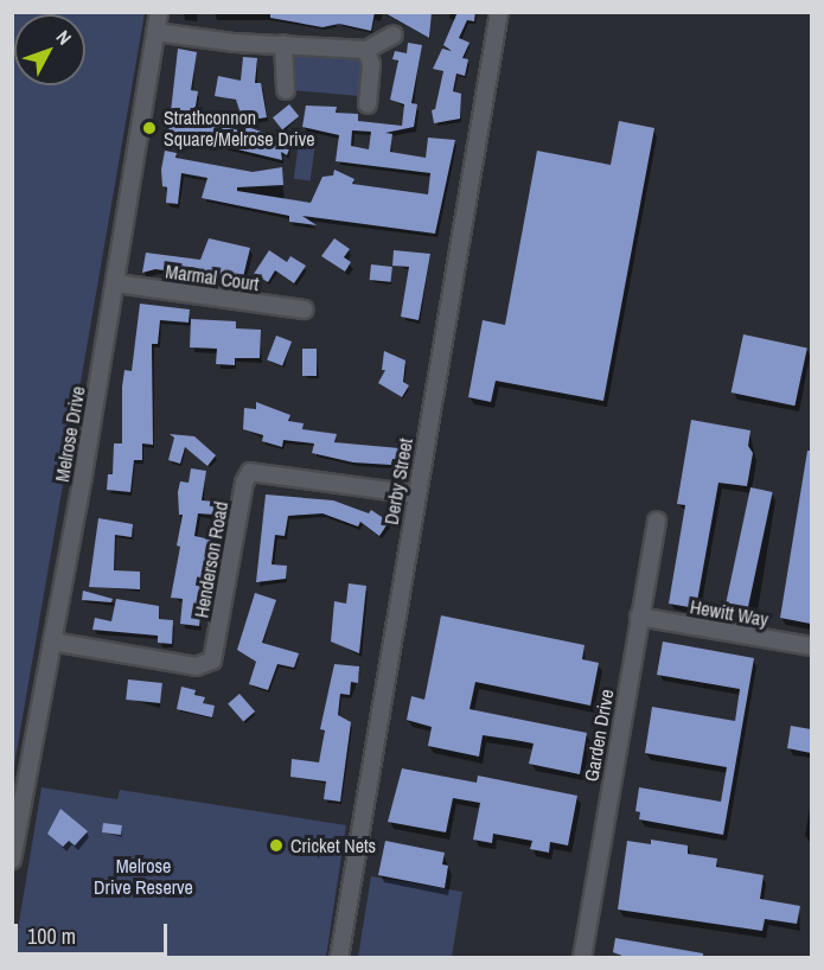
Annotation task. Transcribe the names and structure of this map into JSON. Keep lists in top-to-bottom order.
{
  "streets": {
    "street": [
      "Marmal Court",
      "Melrose Drive",
      "Derby Street",
      "Henderson Road",
      "Hewitt Way",
      "Garden Drive"
    ]
  },
  "crossings": [
    ["Marmal Court", "Melrose Drive"],
    ["Melrose Drive", "Henderson Road"],
    ["Derby Street", "Henderson Road"],
    ["Hewitt Way", "Garden Drive"]
  ],
  "parks": ["Melrose Drive Reserve"],
  "places": ["Strathconnon Square/Melrose Drive", "Cricket Nets"],
  "scale_bar": "100 m",
  "north": "top right"
}
